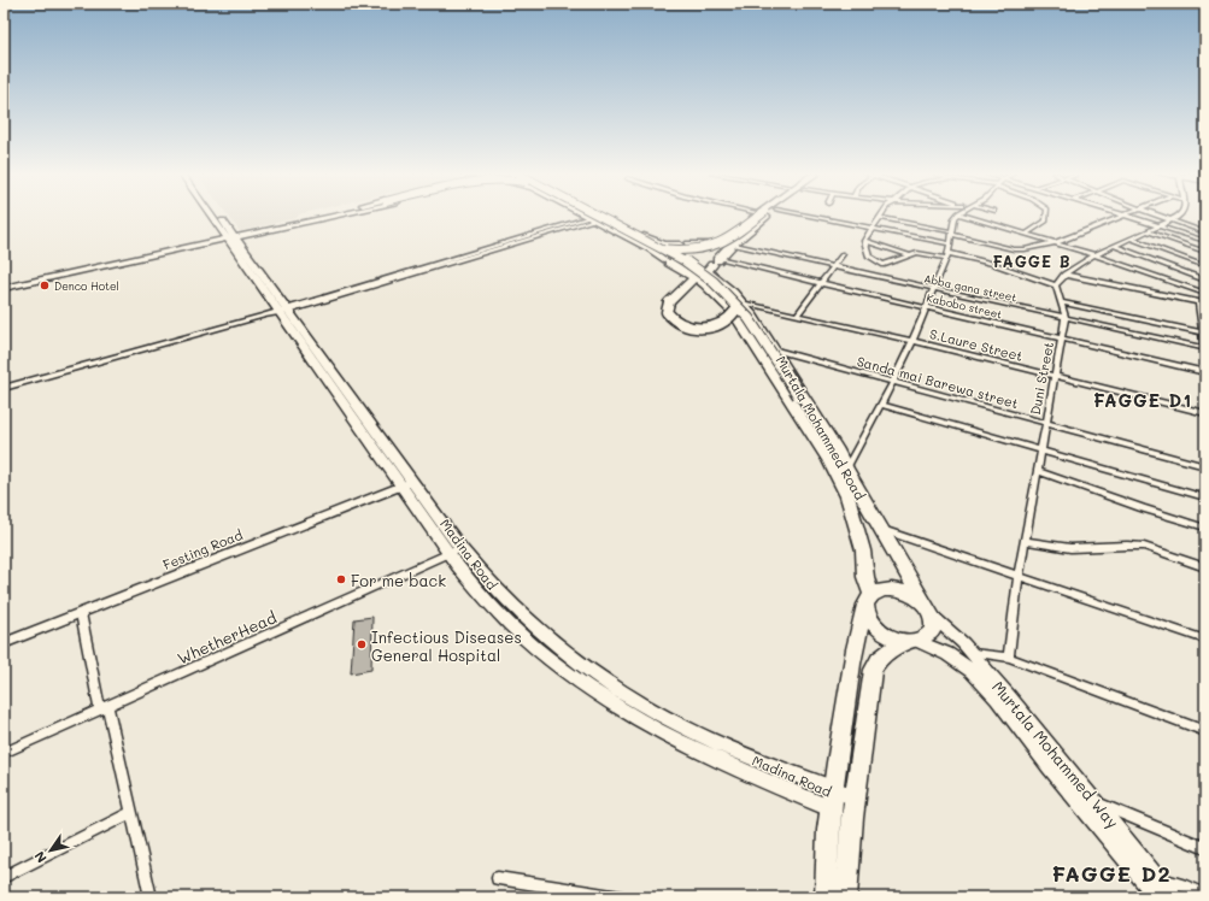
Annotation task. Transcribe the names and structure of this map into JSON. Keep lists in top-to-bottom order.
{
  "streets": {
    "highway": ["Murtala Mohammed Road"],
    "main road": ["Madina Road", "Murtala Mohammed Way"],
    "street": [
      "Abba gana street",
      "Kabobo street",
      "S.Laure Street",
      "Duni Street",
      "Sanda mai Barewa street",
      "Festing Road",
      "WhetherHead"
    ]
  },
  "crossings": [
    ["Abba gana street", "Duni Street"],
    ["Kabobo street", "Duni Street"],
    ["Kabobo street", "Murtala Mohammed Road"],
    ["S.Laure Street", "Duni Street"],
    ["S.Laure Street", "Murtala Mohammed Road"],
    ["Duni Street", "Sanda mai Barewa street"],
    ["Sanda mai Barewa street", "Murtala Mohammed Road"],
    ["Murtala Mohammed Road", "Murtala Mohammed Way"],
    ["Festing Road", "Madina Road"],
    ["Madina Road", "WhetherHead"]
  ],
  "districts": ["FAGGE B", "FAGGE D1", "FAGGE D2"],
  "places": ["Denco Hotel", "For me back", "Infectious Diseases General Hospital"],
  "north": "bottom left"
}
